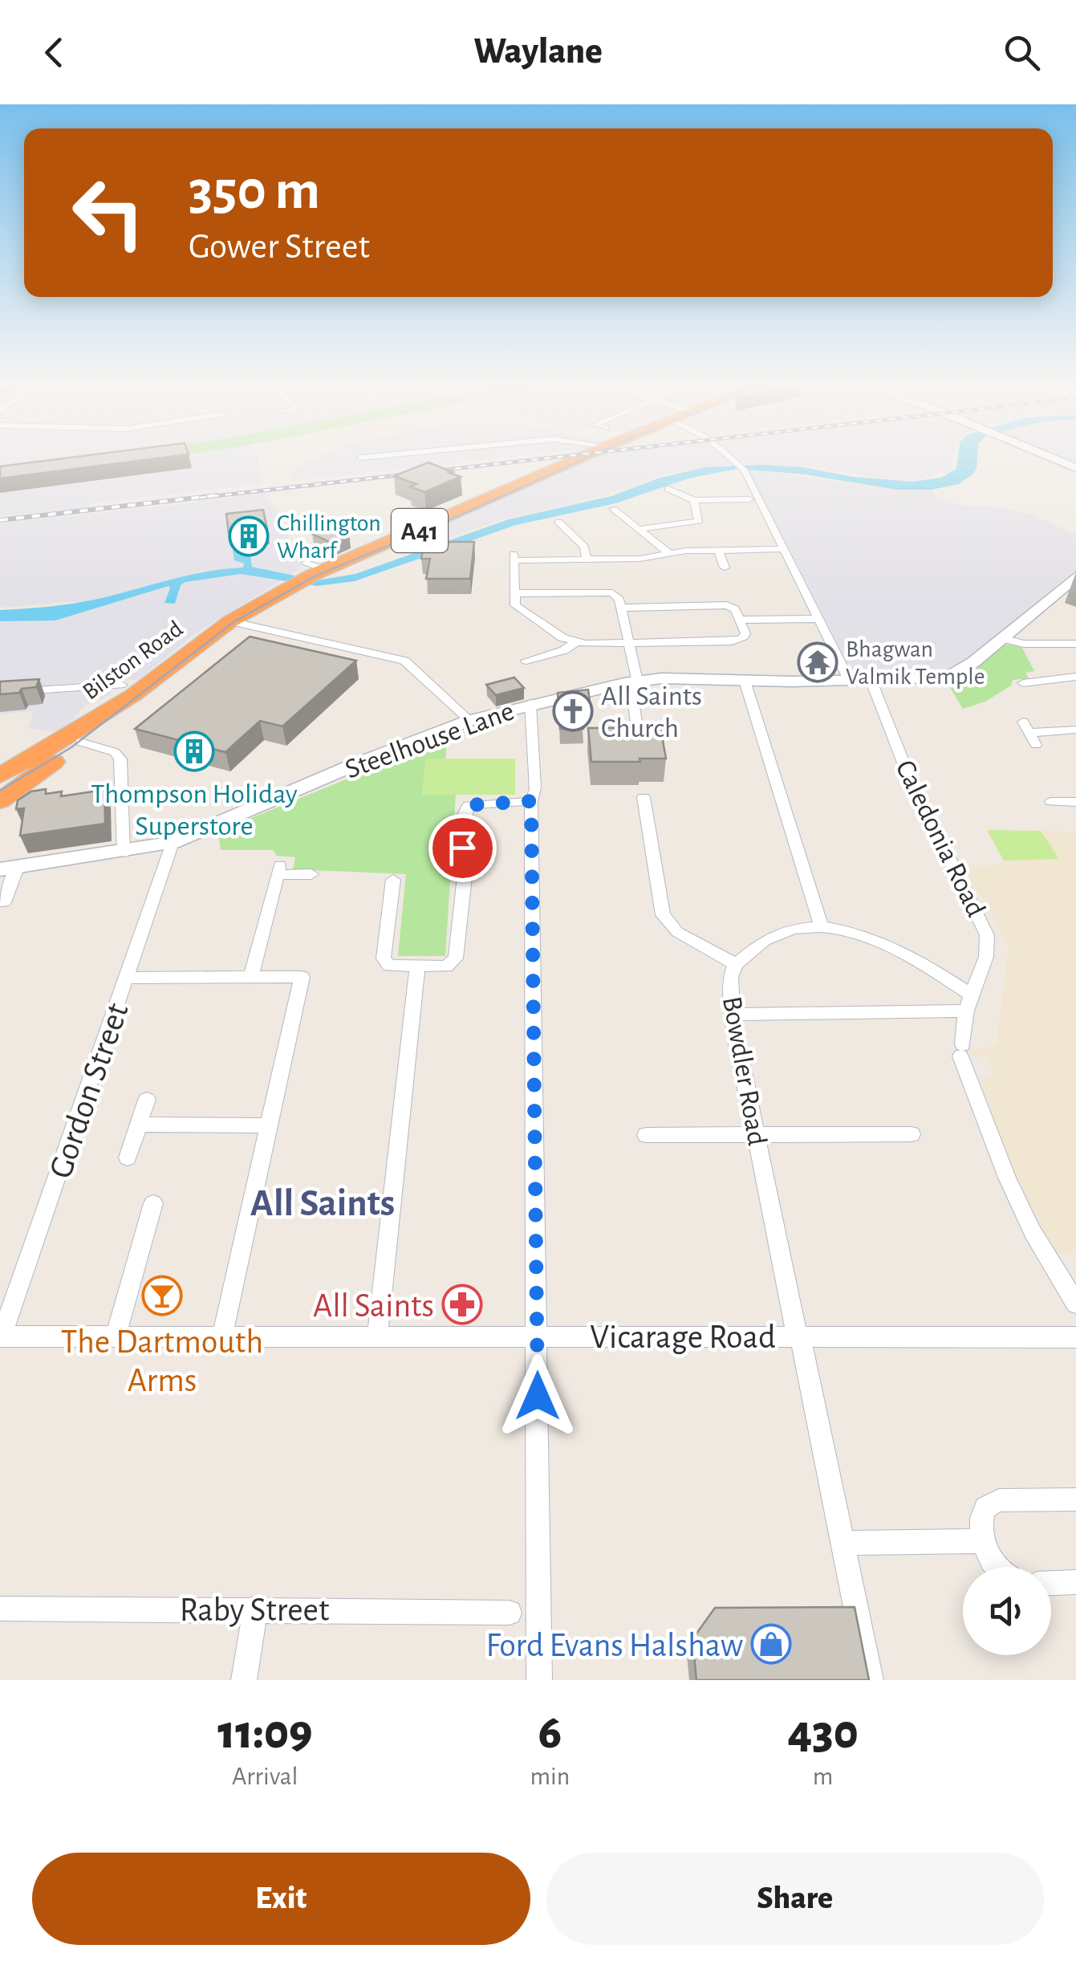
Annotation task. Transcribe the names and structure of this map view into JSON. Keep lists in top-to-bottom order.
{
  "streets": {
    "highway": ["A41", "Bilston Road"],
    "street": [
      "Steelhouse Lane",
      "Caledonia Road",
      "Bowdler Road",
      "Gordon Street",
      "Vicarage Road",
      "Raby Street"
    ]
  },
  "crossings": [
    ["A41", "Bilston Road"],
    ["Steelhouse Lane", "Caledonia Road"],
    ["Steelhouse Lane", "Gordon Street"],
    ["Bowdler Road", "Vicarage Road"],
    ["Gordon Street", "Vicarage Road"]
  ],
  "districts": ["All Saints"],
  "places": {
    "building": ["Chillington Wharf", "Thompson Holiday Superstore"],
    "temple": ["Bhagwan Valmik Temple"],
    "church": ["All Saints Church"],
    "bar": ["The Dartmouth Arms"],
    "pharmacy": ["All Saints"],
    "shop": ["Ford Evans Halshaw"]
  },
  "page": {
    "header": "Waylane",
    "turn": ["350 m", "Gower Street"],
    "eta": [
      "11:09",
      "Arrival",
      "6",
      "min",
      "430",
      "m"
    ],
    "buttons": ["Exit", "Share"]
  }
}
